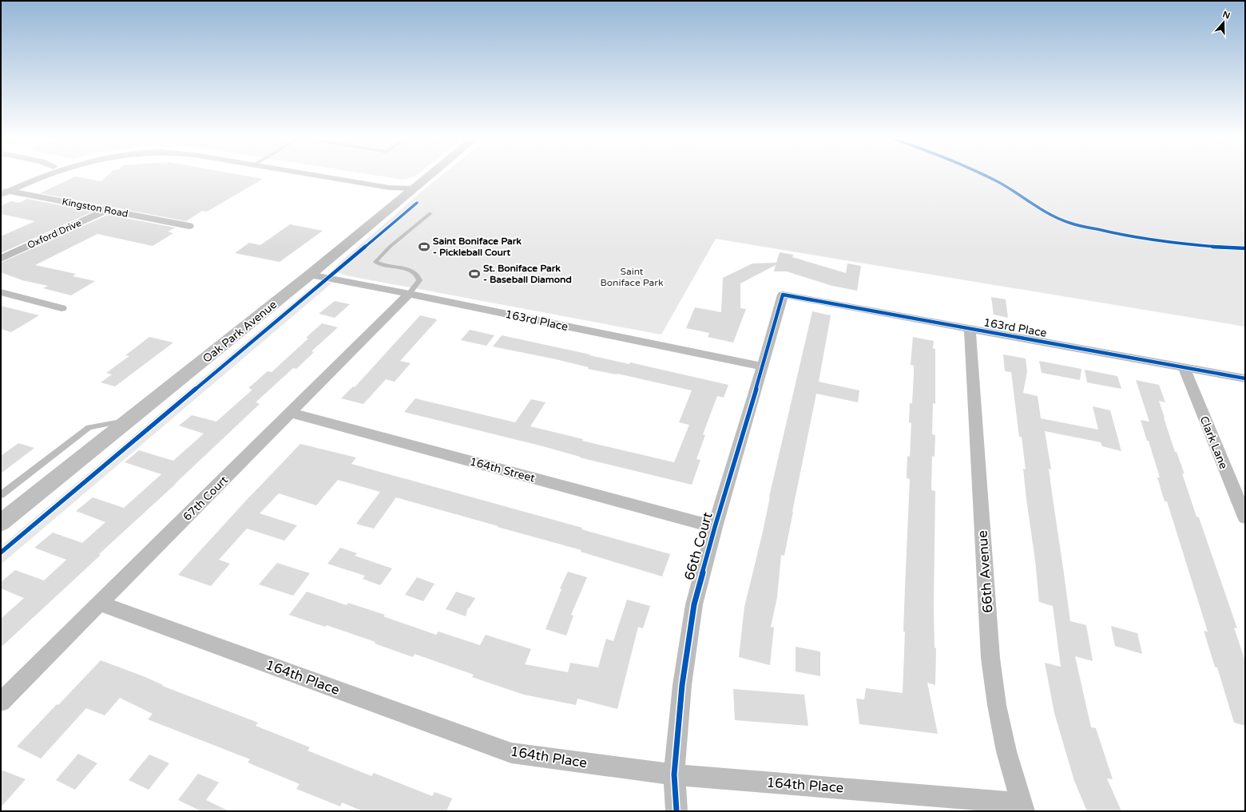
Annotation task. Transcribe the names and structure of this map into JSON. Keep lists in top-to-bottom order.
{
  "streets": {
    "street": [
      "Kingston Road",
      "Oxford Drive",
      "163rd Place",
      "Oak Park Avenue",
      "Clark Lane",
      "164th Street",
      "67th Court",
      "66th Court",
      "66th Avenue",
      "164th Place"
    ]
  },
  "crossings": [
    ["Kingston Road", "Oxford Drive"],
    ["163rd Place", "Oak Park Avenue"],
    ["163rd Place", "Clark Lane"],
    ["163rd Place", "67th Court"],
    ["163rd Place", "66th Court"],
    ["163rd Place", "66th Avenue"],
    ["164th Street", "67th Court"],
    ["164th Street", "66th Court"],
    ["67th Court", "164th Place"],
    ["66th Court", "164th Place"],
    ["66th Avenue", "164th Place"]
  ],
  "parks": ["Saint Boniface Park"],
  "places": {
    "sports": ["Saint Boniface Park - Pickleball Court", "St. Boniface Park - Baseball Diamond"]
  },
  "north": "top"
}
